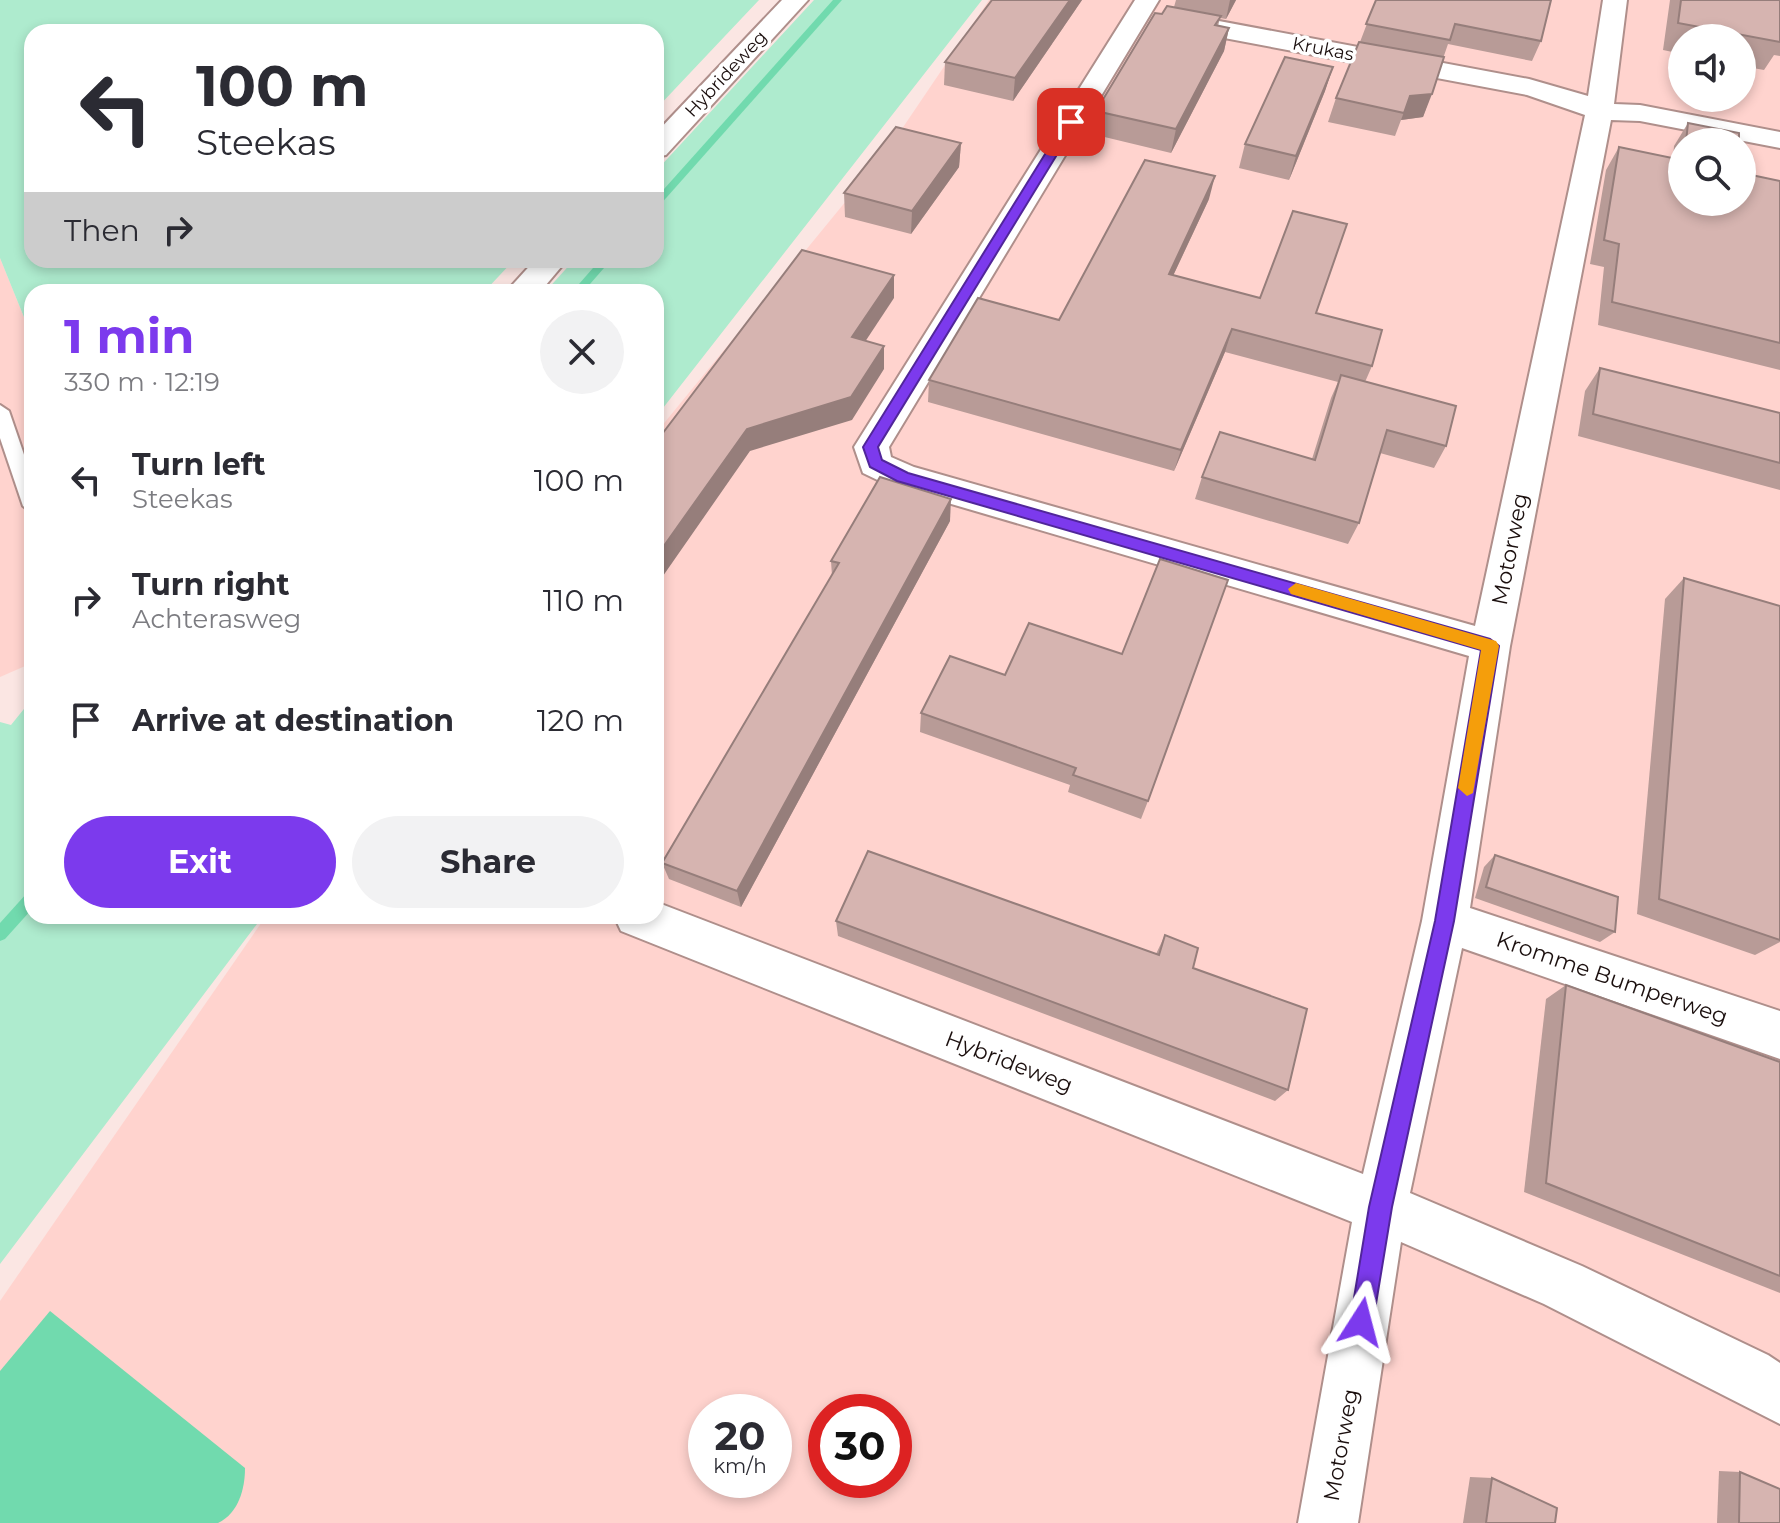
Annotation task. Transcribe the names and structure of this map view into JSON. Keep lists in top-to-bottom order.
{
  "streets": {
    "street": [
      "Krukas",
      "Hybrideweg",
      "Motorweg",
      "Kromme Bumperweg"
    ]
  },
  "crossings": [
    ["Krukas", "Motorweg"],
    ["Hybrideweg", "Motorweg"],
    ["Motorweg", "Kromme Bumperweg"]
  ],
  "page": {
    "turn": ["100 m", "Steekas"],
    "then": "Then",
    "heading": ["1 min", "330 m · 12:19"],
    "list": [
      {
        "name": "Turn left",
        "note": "Steekas",
        "value": "100 m"
      },
      {
        "name": "Turn right",
        "note": "Achterasweg",
        "value": "110 m"
      },
      {
        "name": "Arrive at destination",
        "value": "120 m"
      }
    ],
    "buttons": ["Exit", "Share"],
    "speed": "20 km/h",
    "limit": "30"
  }
}
